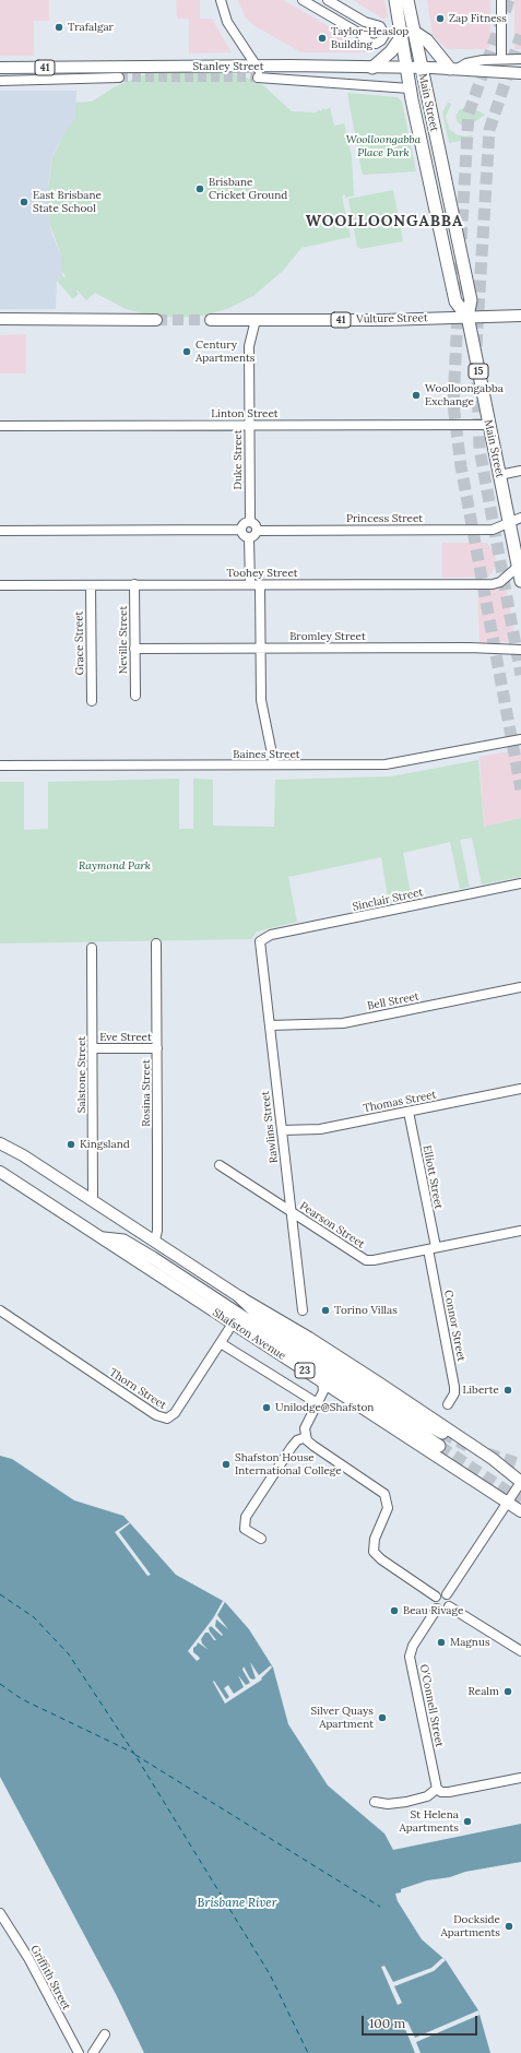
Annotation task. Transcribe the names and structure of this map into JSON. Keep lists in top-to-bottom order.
{
  "streets": {
    "highway": ["Main Street", "15"],
    "main road": [
      "Stanley Street",
      "41",
      "Vulture Street",
      "Shafston Avenue",
      "23"
    ],
    "street": [
      "Linton Street",
      "Duke Street",
      "Princess Street",
      "Toohey Street",
      "Bromley Street",
      "Neville Street",
      "Grace Street",
      "Baines Street",
      "Sinclair Street",
      "Bell Street",
      "Eve Street",
      "Salstone Street",
      "Rosina Street",
      "Thomas Street",
      "Rawlins Street",
      "Elliott Street",
      "Pearson Street",
      "Connor Street",
      "Thorn Street",
      "O'Connell Street",
      "Griffith Street"
    ]
  },
  "crossings": [
    ["Stanley Street", "Main Street"],
    ["Stanley Street", "15"],
    ["Main Street", "Vulture Street"],
    ["Main Street", "15"],
    ["Main Street", "Linton Street"],
    ["Main Street", "Princess Street"],
    ["Main Street", "Toohey Street"],
    ["Vulture Street", "Duke Street"],
    ["Linton Street", "Duke Street"],
    ["Duke Street", "Princess Street"],
    ["Toohey Street", "Neville Street"],
    ["Toohey Street", "Grace Street"],
    ["Bromley Street", "Neville Street"],
    ["Sinclair Street", "Rawlins Street"],
    ["Bell Street", "Rawlins Street"],
    ["Eve Street", "Salstone Street"],
    ["Eve Street", "Rosina Street"],
    ["Thomas Street", "Rawlins Street"],
    ["Thomas Street", "Elliott Street"],
    ["Rawlins Street", "Pearson Street"],
    ["Elliott Street", "Pearson Street"],
    ["Elliott Street", "Connor Street"],
    ["Pearson Street", "Connor Street"],
    ["Shafston Avenue", "Thorn Street"]
  ],
  "districts": ["WOOLLOONGABBA"],
  "water": ["Brisbane River"],
  "parks": ["Woolloongabba Place Park", "Raymond Park"],
  "places": [
    "Zap Fitness",
    "Trafalgar",
    "Taylor-Heaslop Building",
    "Brisbane Cricket Ground",
    "East Brisbane State School",
    "Century Apartments",
    "Woolloongabba Exchange",
    "Kingsland",
    "Torino Villas",
    "Liberte",
    "Unilodge@Shafston",
    "Shafston House International College",
    "Beau Rivage",
    "Magnus",
    "Realm",
    "Silver Quays Apartment",
    "St Helena Apartments",
    "Dockside Apartments"
  ],
  "scale_bar": "100 m"
}
